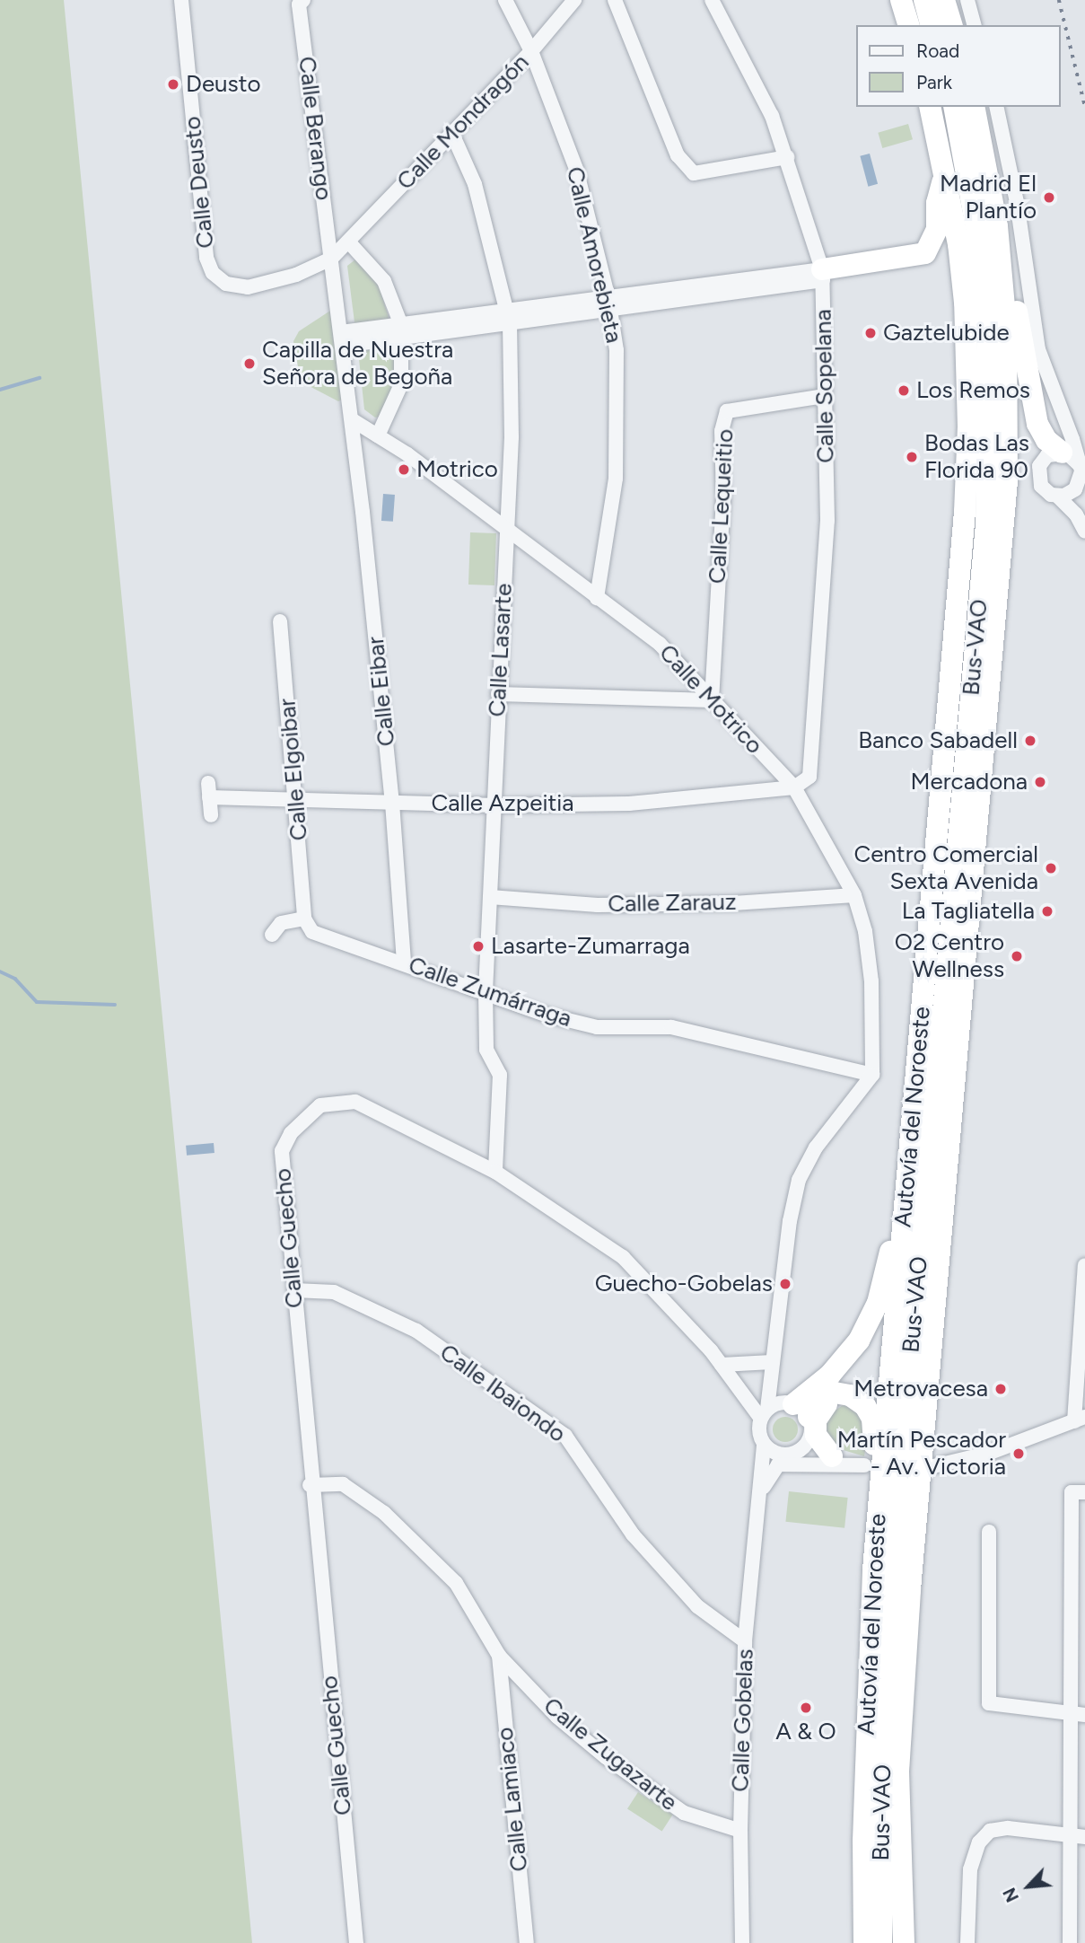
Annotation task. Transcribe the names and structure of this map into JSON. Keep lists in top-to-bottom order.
{
  "streets": {
    "highway": ["Bus-VAO", "Autovía del Noroeste"],
    "street": [
      "Calle Mondragón",
      "Calle Berango",
      "Calle Deusto",
      "Calle Amorebieta",
      "Calle Sopelana",
      "Calle Lequeitio",
      "Calle Lasarte",
      "Calle Eibar",
      "Calle Motrico",
      "Calle Elgoibar",
      "Calle Azpeitia",
      "Calle Zarauz",
      "Calle Zumárraga",
      "Calle Guecho",
      "Calle Ibaiondo",
      "Calle Gobelas",
      "Calle Zugazarte",
      "Calle Lamiaco"
    ]
  },
  "crossings": [
    ["Calle Mondragón", "Calle Deusto"],
    ["Calle Mondragón", "Calle Amorebieta"],
    ["Calle Mondragón", "Calle Lasarte"],
    ["Calle Berango", "Calle Deusto"],
    ["Calle Berango", "Calle Eibar"],
    ["Calle Deusto", "Calle Eibar"],
    ["Calle Amorebieta", "Calle Motrico"],
    ["Calle Sopelana", "Calle Lequeitio"],
    ["Calle Sopelana", "Calle Motrico"],
    ["Calle Sopelana", "Calle Azpeitia"],
    ["Calle Lequeitio", "Calle Motrico"],
    ["Calle Lasarte", "Calle Motrico"],
    ["Calle Lasarte", "Calle Azpeitia"],
    ["Calle Lasarte", "Calle Zarauz"],
    ["Calle Lasarte", "Calle Zumárraga"],
    ["Calle Lasarte", "Calle Guecho"],
    ["Calle Eibar", "Calle Motrico"],
    ["Calle Eibar", "Calle Azpeitia"],
    ["Calle Eibar", "Calle Zumárraga"],
    ["Calle Motrico", "Calle Azpeitia"],
    ["Calle Motrico", "Calle Zarauz"],
    ["Calle Motrico", "Calle Zumárraga"],
    ["Calle Elgoibar", "Calle Azpeitia"],
    ["Calle Elgoibar", "Calle Zumárraga"],
    ["Calle Guecho", "Calle Ibaiondo"],
    ["Calle Guecho", "Calle Gobelas"],
    ["Calle Guecho", "Calle Zugazarte"],
    ["Calle Ibaiondo", "Calle Gobelas"],
    ["Calle Gobelas", "Calle Zugazarte"],
    ["Calle Zugazarte", "Calle Lamiaco"]
  ],
  "places": [
    "Deusto",
    "Madrid El Plantío",
    "Gaztelubide",
    "Capilla de Nuestra Señora de Begoña",
    "Los Remos",
    "Bodas Las Florida 90",
    "Motrico",
    "Banco Sabadell",
    "Mercadona",
    "Centro Comercial Sexta Avenida",
    "La Tagliatella",
    "Lasarte-Zumarraga",
    "O2 Centro Wellness",
    "Guecho-Gobelas",
    "Metrovacesa",
    "Martín Pescador - Av. Victoria",
    "A & O"
  ],
  "legend": ["Road", "Park"],
  "north": "bottom left"
}
